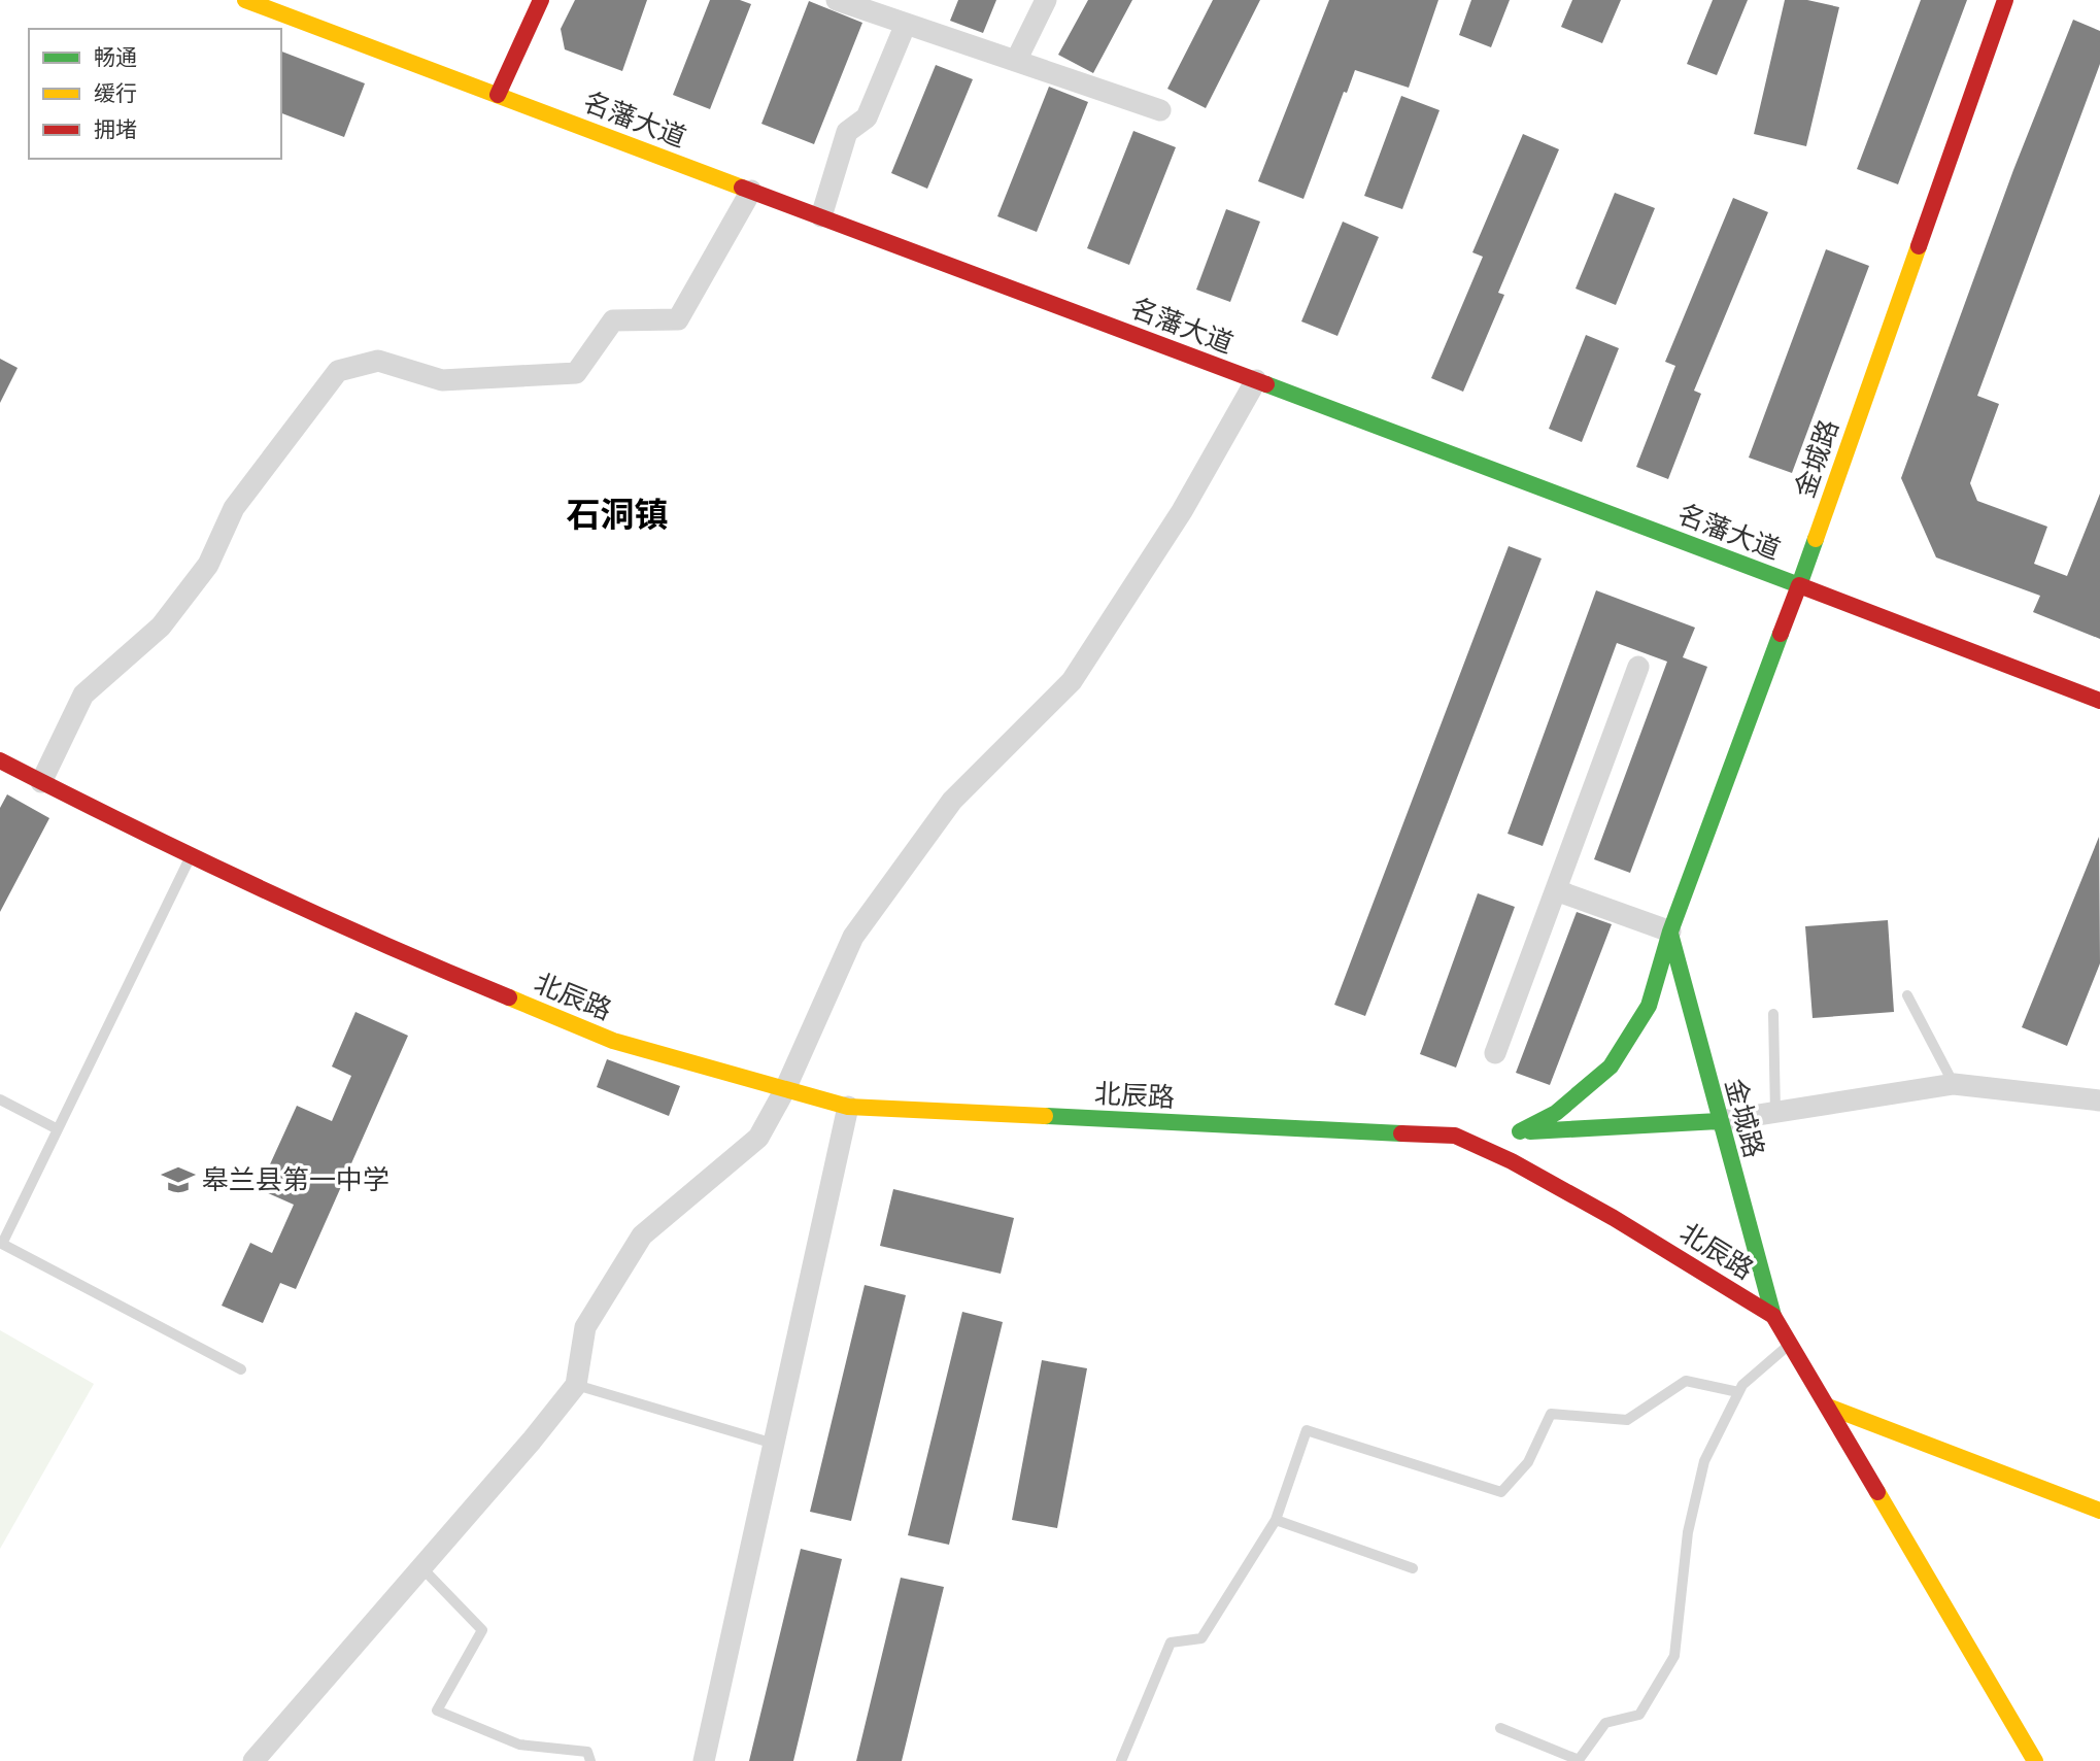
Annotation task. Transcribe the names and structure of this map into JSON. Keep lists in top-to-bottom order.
{
  "streets": {
    "main road": ["名藩大道", "金城路", "北辰路"]
  },
  "crossings": [
    ["名藩大道", "金城路"],
    ["金城路", "北辰路"]
  ],
  "districts": ["石洞镇"],
  "places": {
    "school or university": ["皋兰县第一中学"]
  },
  "legend": ["畅通", "缓行", "拥堵"]
}
